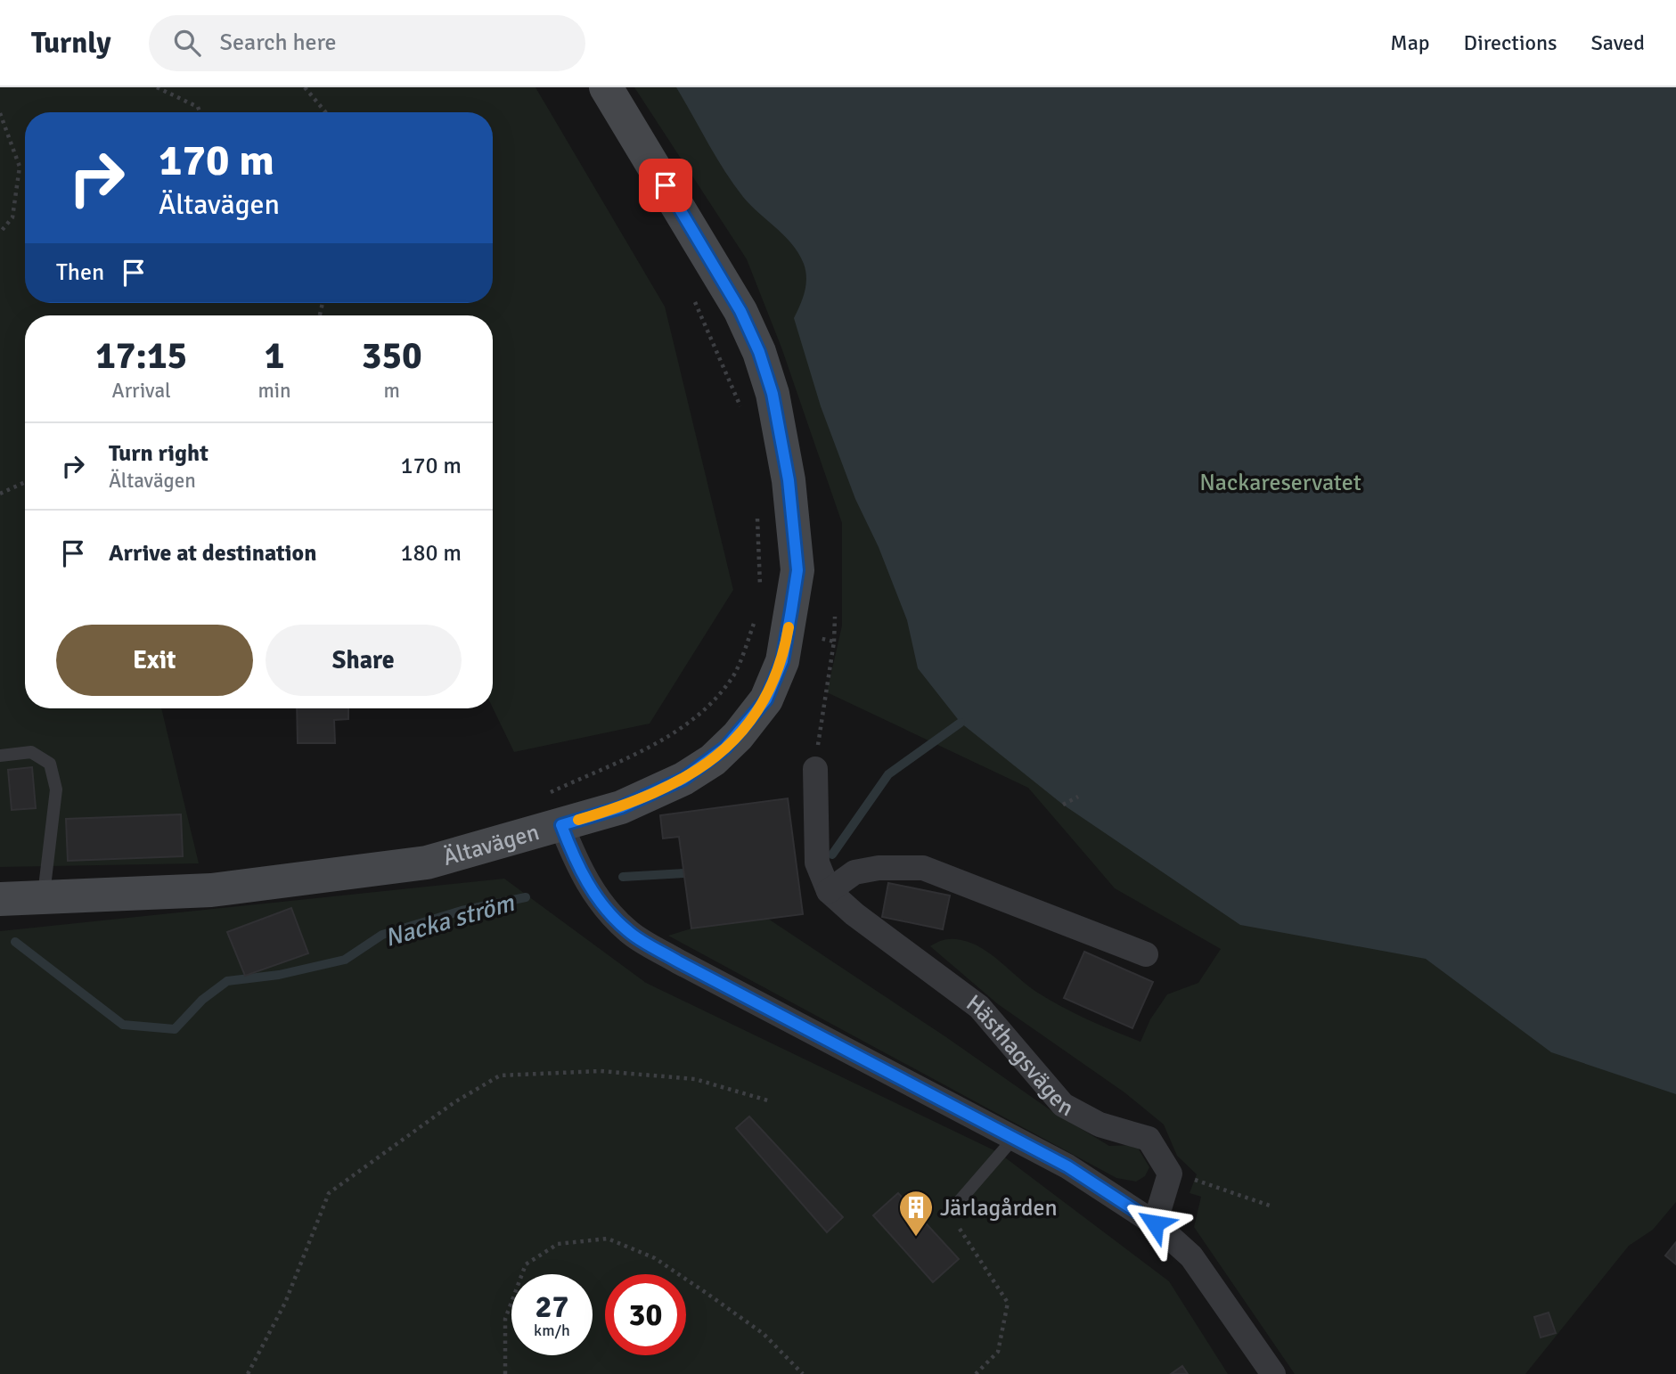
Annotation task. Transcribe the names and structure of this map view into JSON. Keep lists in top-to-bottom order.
{
  "streets": {
    "main road": ["Ältavägen"],
    "street": ["Hästhagsvägen"]
  },
  "water": ["Nacka ström"],
  "parks": ["Nackareservatet"],
  "places": {
    "building": ["Järlagården"]
  },
  "page": {
    "header": "Turnly",
    "search": "Search here",
    "nav": ["Map", "Directions", "Saved"],
    "turn": ["170 m", "Ältavägen"],
    "then": "Then",
    "eta": [
      "17:15",
      "Arrival",
      "1",
      "min",
      "350",
      "m"
    ],
    "list": [
      {
        "name": "Turn right",
        "note": "Ältavägen",
        "value": "170 m"
      },
      {
        "name": "Arrive at destination",
        "value": "180 m"
      }
    ],
    "buttons": ["Exit", "Share"],
    "speed": "27 km/h",
    "limit": "30"
  }
}
